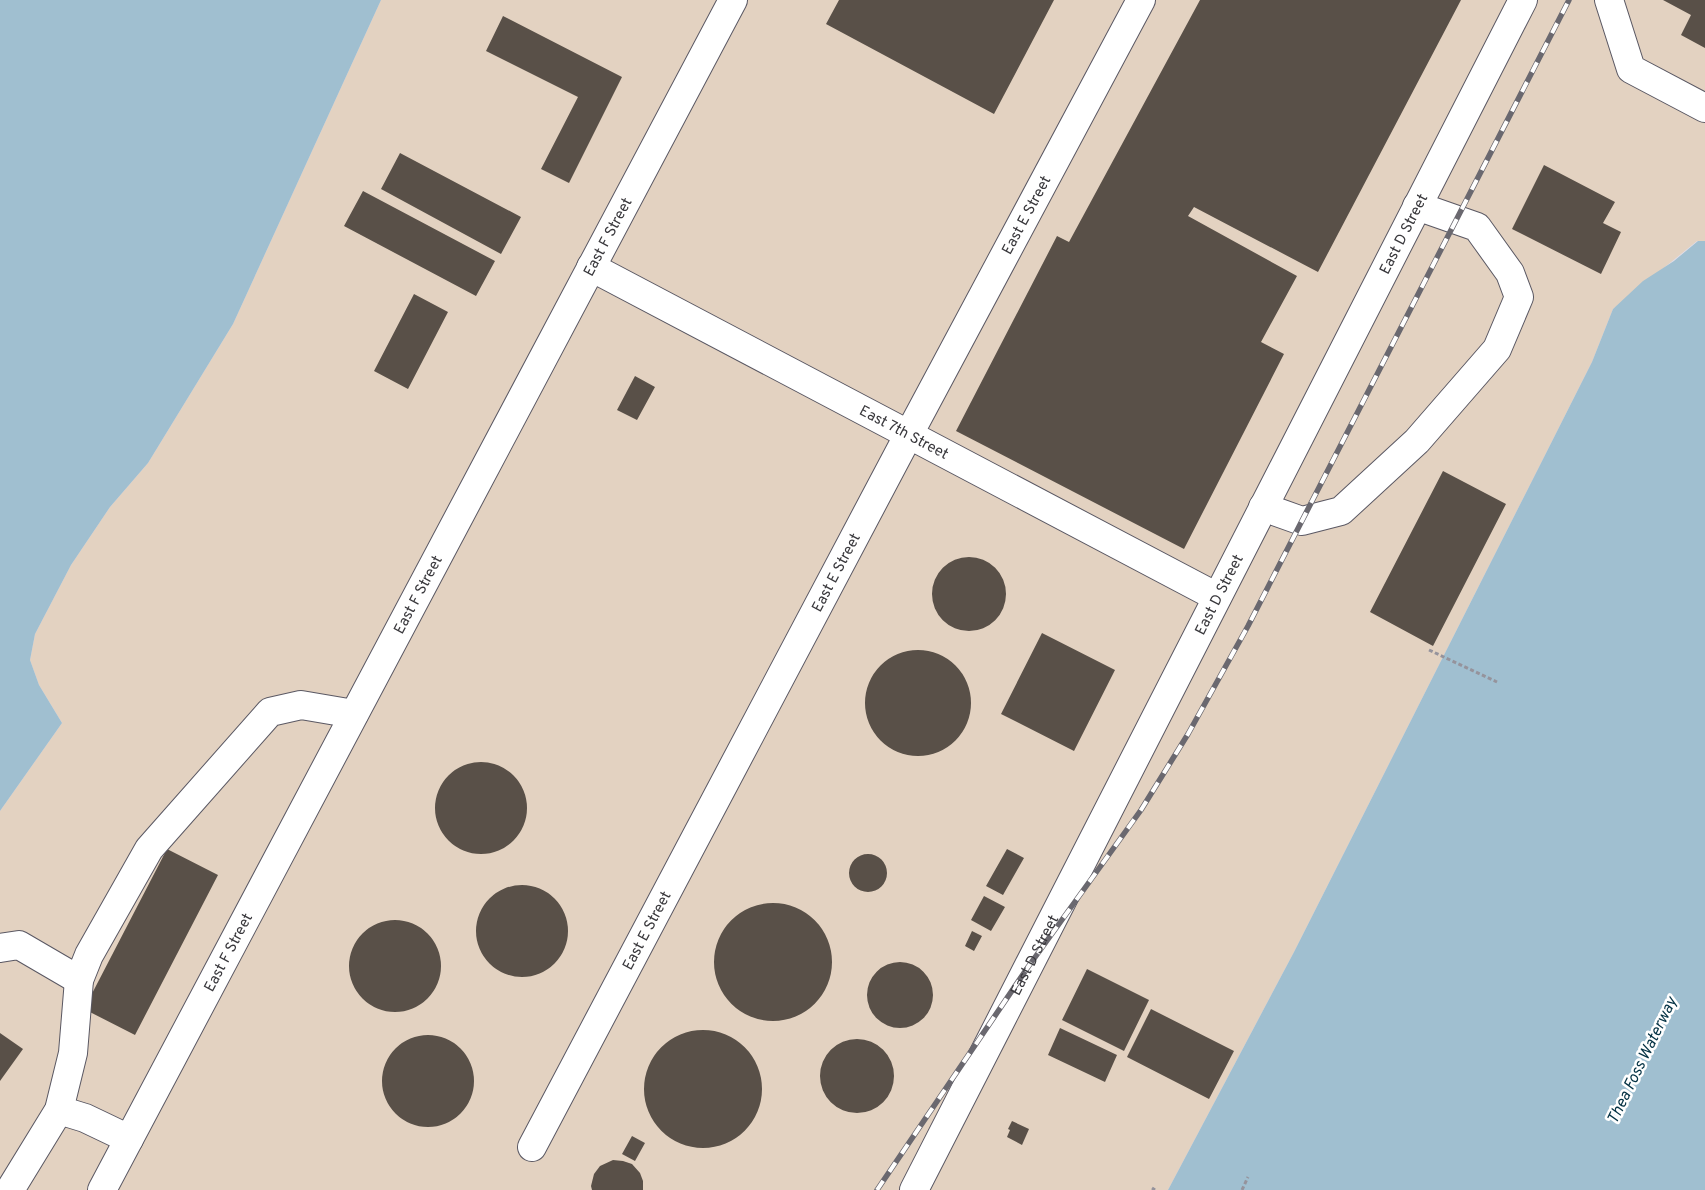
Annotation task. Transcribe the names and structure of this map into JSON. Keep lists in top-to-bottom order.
{
  "streets": {
    "street": [
      "East E Street",
      "East D Street",
      "East F Street",
      "East 7th Street"
    ]
  },
  "crossings": [
    ["East E Street", "East 7th Street"],
    ["East D Street", "East 7th Street"],
    ["East F Street", "East 7th Street"]
  ],
  "water": ["Thea Foss Waterway"]
}
